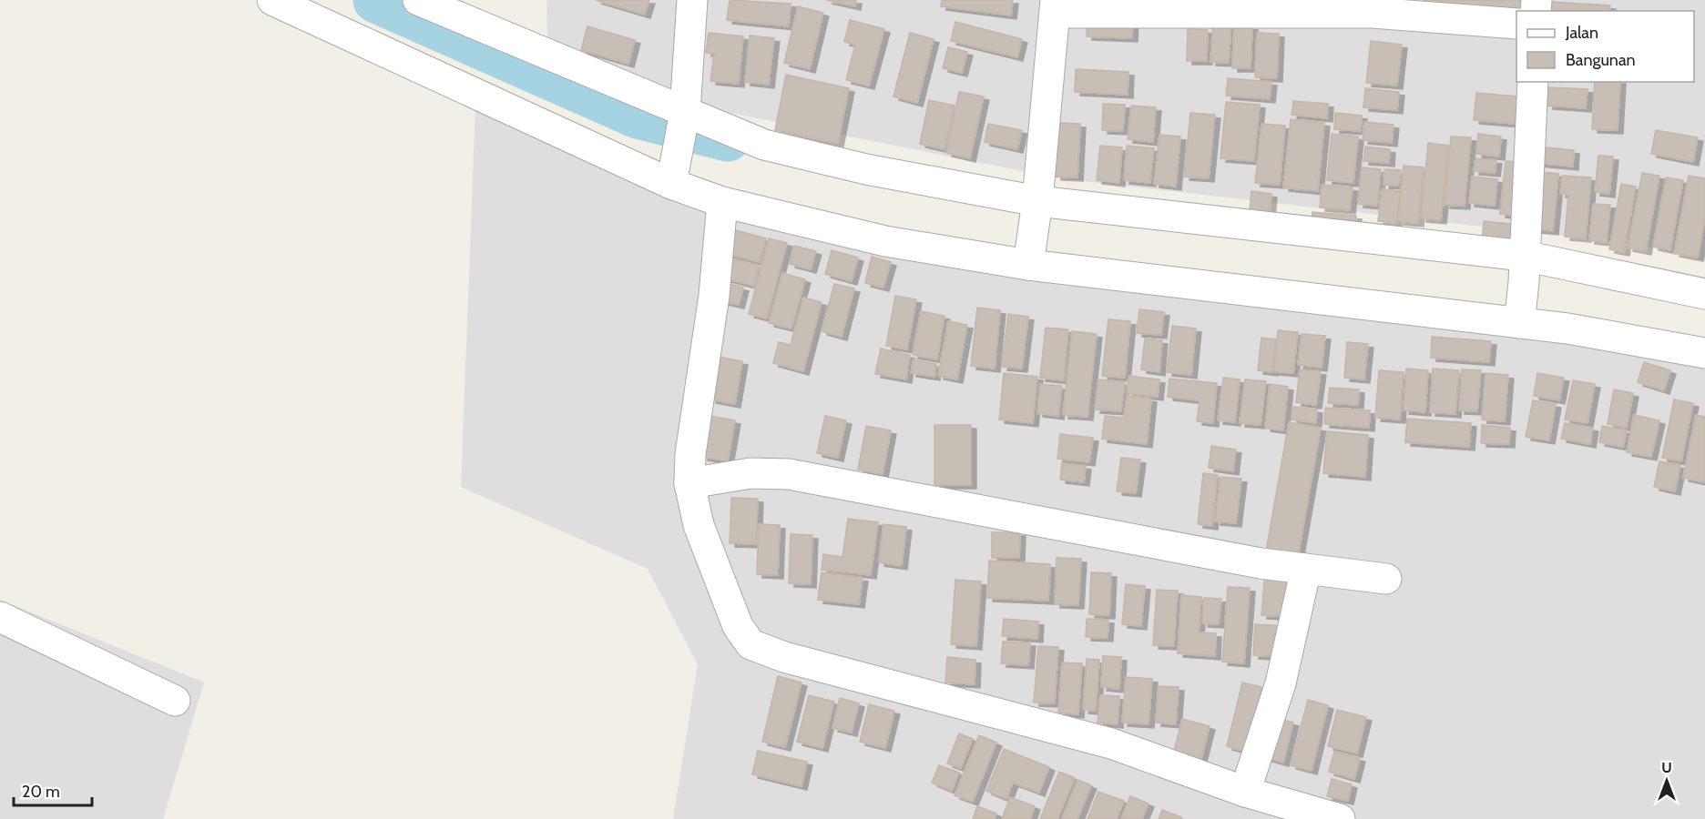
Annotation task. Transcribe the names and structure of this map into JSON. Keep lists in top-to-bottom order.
{
  "legend": ["Jalan", "Bangunan"],
  "scale_bar": "20 m",
  "north": "top"
}
